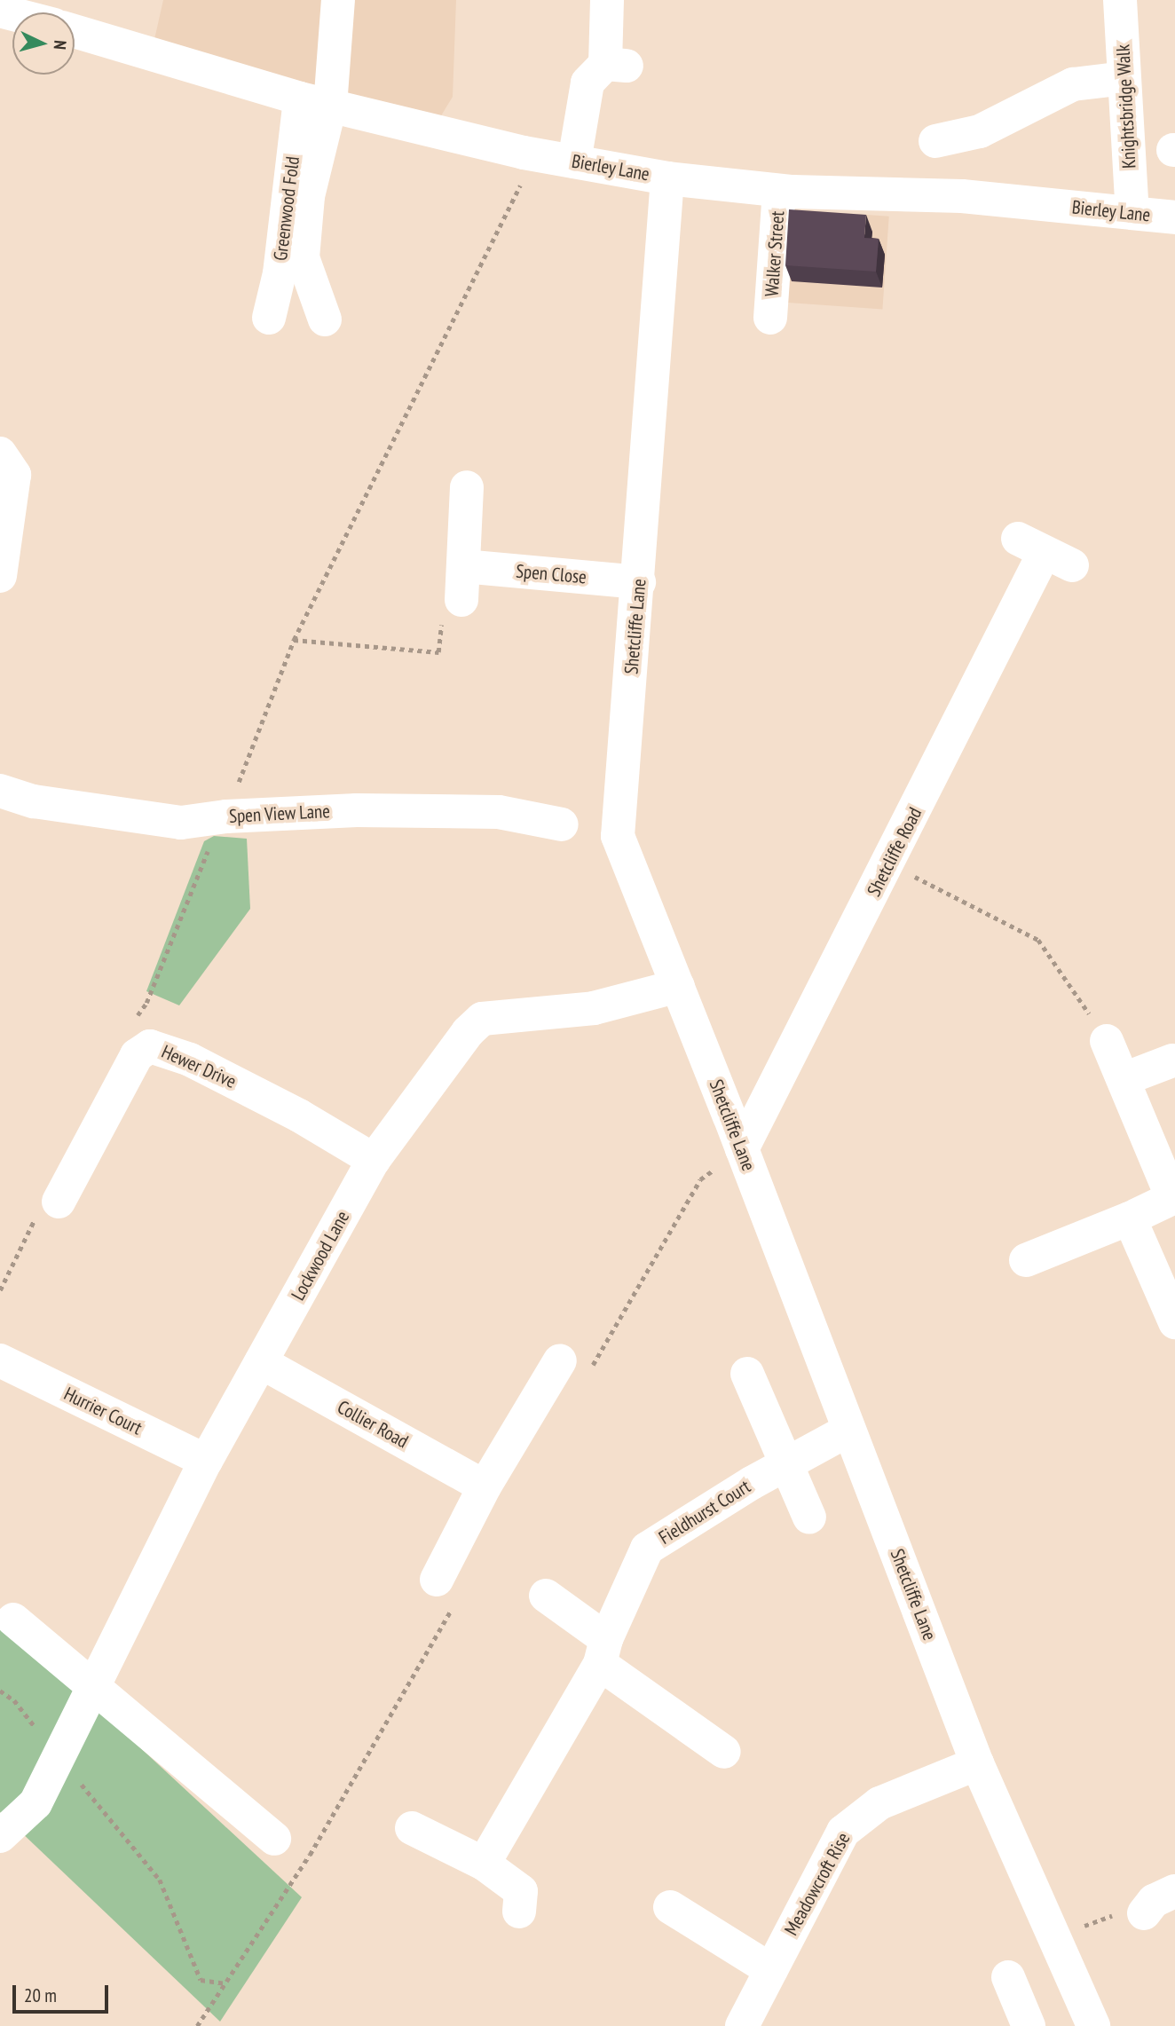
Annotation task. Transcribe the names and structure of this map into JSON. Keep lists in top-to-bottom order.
{
  "streets": {
    "street": [
      "Knightsbridge Walk",
      "Bierley Lane",
      "Greenwood Fold",
      "Walker Street",
      "Spen Close",
      "Shetcliffe Lane",
      "Spen View Lane",
      "Shetcliffe Road",
      "Hewer Drive",
      "Lockwood Lane",
      "Hurrier Court",
      "Collier Road",
      "Fieldhurst Court",
      "Meadowcroft Rise"
    ]
  },
  "crossings": [
    ["Knightsbridge Walk", "Bierley Lane"],
    ["Bierley Lane", "Greenwood Fold"],
    ["Bierley Lane", "Walker Street"],
    ["Bierley Lane", "Shetcliffe Lane"],
    ["Spen Close", "Shetcliffe Lane"],
    ["Shetcliffe Lane", "Shetcliffe Road"],
    ["Shetcliffe Lane", "Lockwood Lane"],
    ["Shetcliffe Lane", "Fieldhurst Court"],
    ["Shetcliffe Lane", "Meadowcroft Rise"],
    ["Hewer Drive", "Lockwood Lane"],
    ["Lockwood Lane", "Hurrier Court"],
    ["Lockwood Lane", "Collier Road"]
  ],
  "scale_bar": "20 m",
  "north": "right"
}
